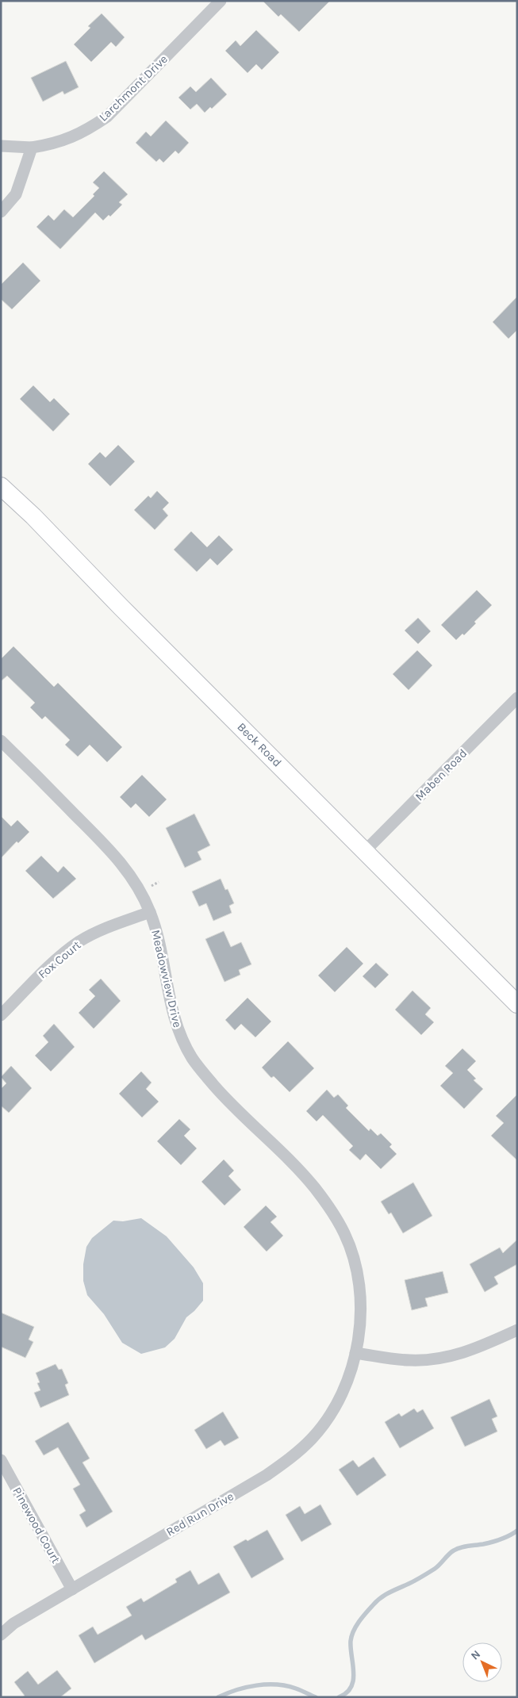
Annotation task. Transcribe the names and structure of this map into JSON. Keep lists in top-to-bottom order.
{
  "streets": {
    "main road": ["Beck Road"],
    "street": [
      "Larchmont Drive",
      "Maben Road",
      "Fox Court",
      "Meadowview Drive",
      "Red Run Drive",
      "Pinewood Court"
    ]
  },
  "crossings": [
    ["Beck Road", "Maben Road"],
    ["Fox Court", "Meadowview Drive"],
    ["Meadowview Drive", "Red Run Drive"],
    ["Red Run Drive", "Pinewood Court"]
  ],
  "north": "top left"
}
